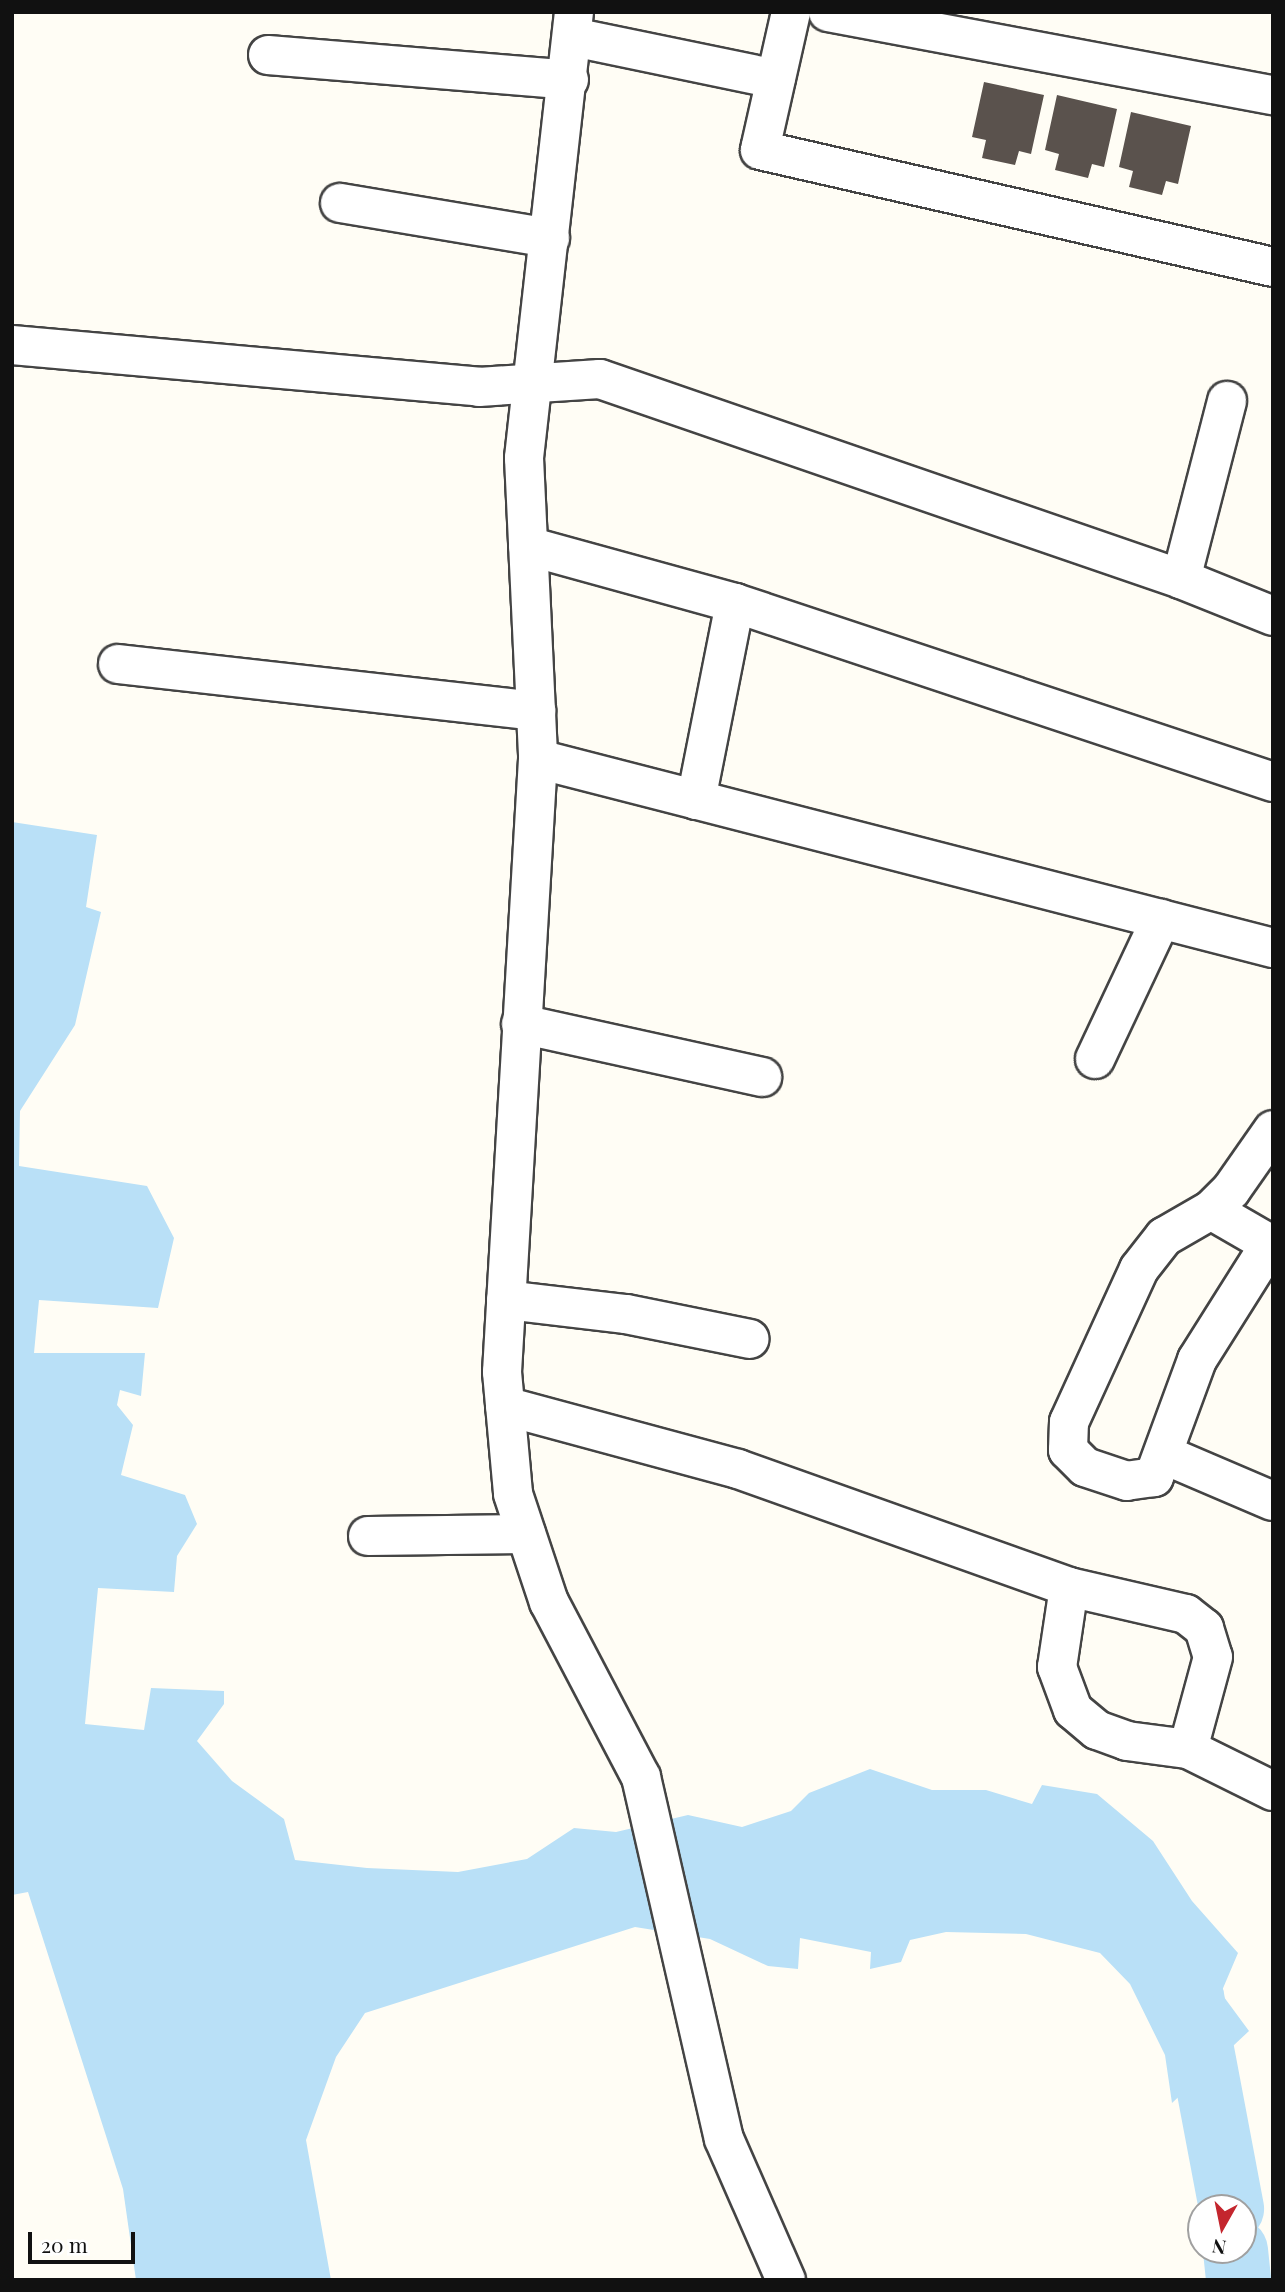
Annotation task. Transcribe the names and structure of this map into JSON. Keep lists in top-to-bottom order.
{
  "scale_bar": "20 m",
  "north": "bottom"
}
